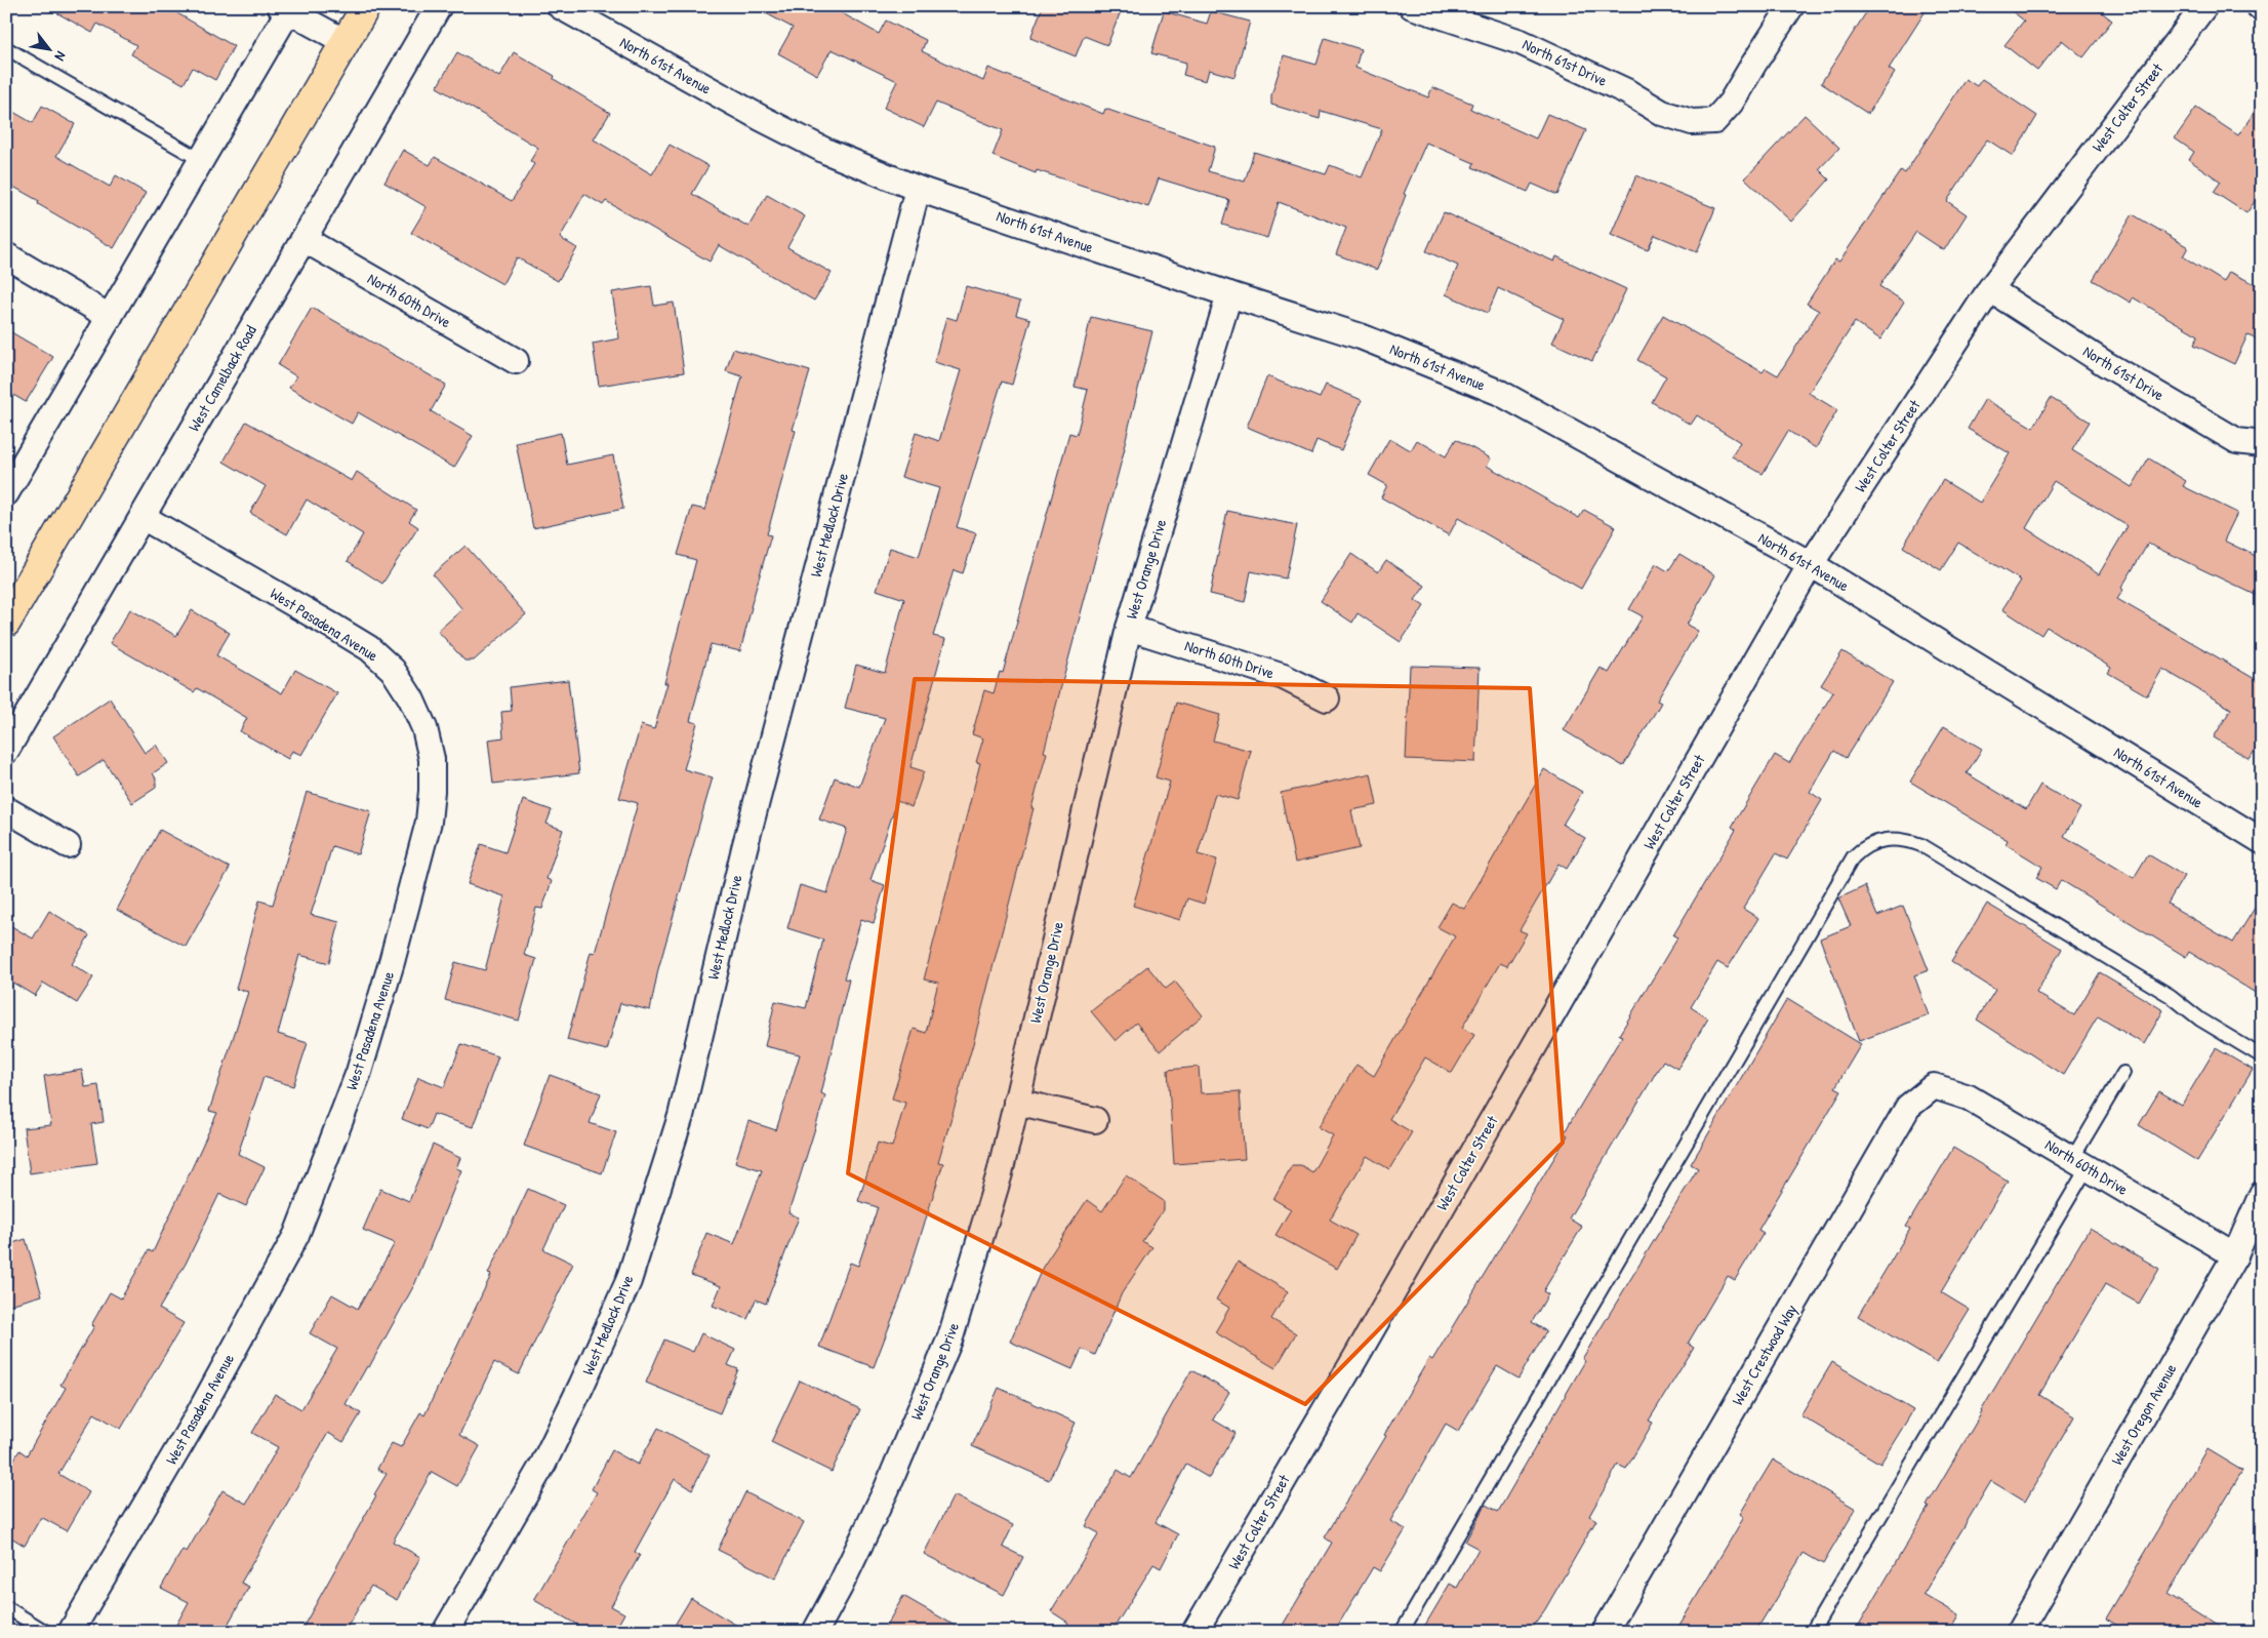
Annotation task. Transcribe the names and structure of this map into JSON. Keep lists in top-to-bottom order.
{
  "streets": {
    "street": [
      "North 61st Drive",
      "North 61st Avenue",
      "West Colter Street",
      "North 60th Drive",
      "West Camelback Road",
      "West Medlock Drive",
      "West Orange Drive",
      "West Pasadena Avenue",
      "West Crestwood Way",
      "West Oregon Avenue"
    ]
  },
  "crossings": [
    ["North 61st Drive", "West Colter Street"],
    ["North 61st Avenue", "West Colter Street"],
    ["North 61st Avenue", "West Medlock Drive"],
    ["North 61st Avenue", "West Orange Drive"],
    ["North 60th Drive", "West Camelback Road"],
    ["North 60th Drive", "West Orange Drive"],
    ["North 60th Drive", "West Crestwood Way"],
    ["North 60th Drive", "West Oregon Avenue"],
    ["West Camelback Road", "West Pasadena Avenue"]
  ],
  "north": "bottom right"
}
